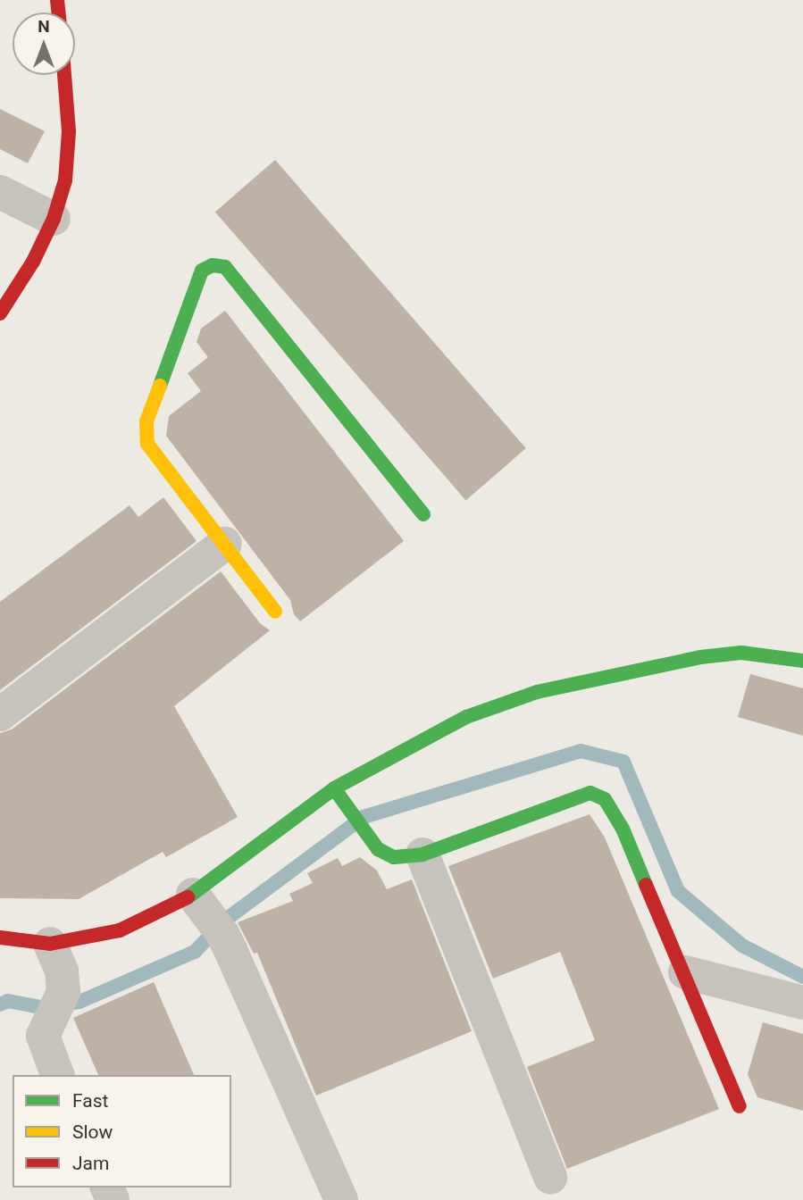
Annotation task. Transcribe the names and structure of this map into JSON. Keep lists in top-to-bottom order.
{
  "legend": ["Fast", "Slow", "Jam"],
  "north": "top"
}
